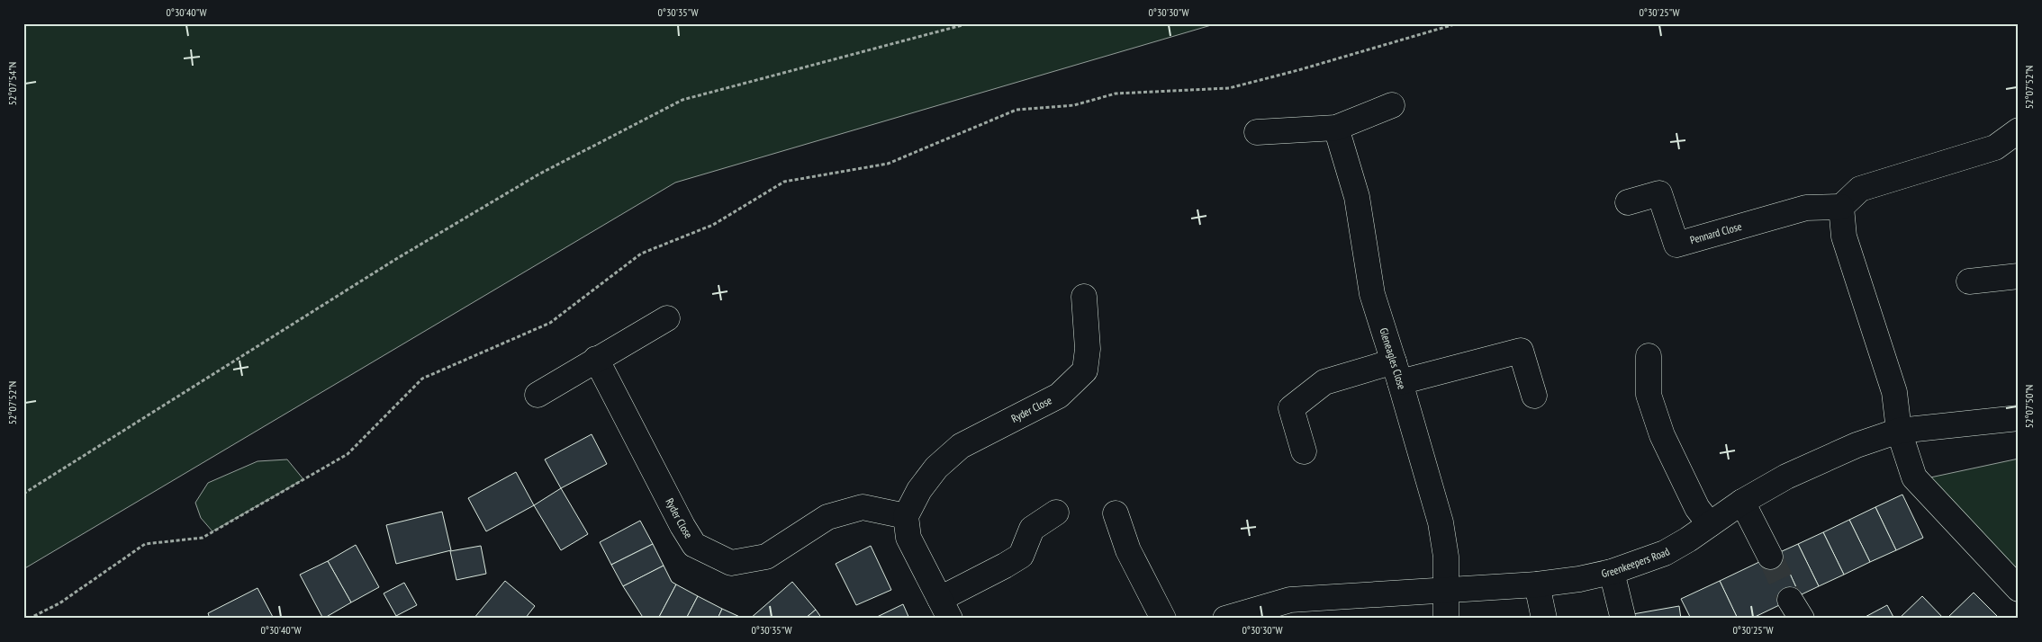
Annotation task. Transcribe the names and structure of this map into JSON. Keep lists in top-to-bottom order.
{
  "streets": {
    "street": [
      "Pennard Close",
      "Gleneagles Close",
      "Ryder Close",
      "Greenkeepers Road"
    ]
  },
  "crossings": [
    ["Gleneagles Close", "Greenkeepers Road"]
  ],
  "coordinates": [
    "0°30'40\"W",
    "0°30'35\"W",
    "0°30'30\"W",
    "0°30'25\"W",
    "52°07'54\"N",
    "52°07'52\"N",
    "52°07'50\"N"
  ]
}
